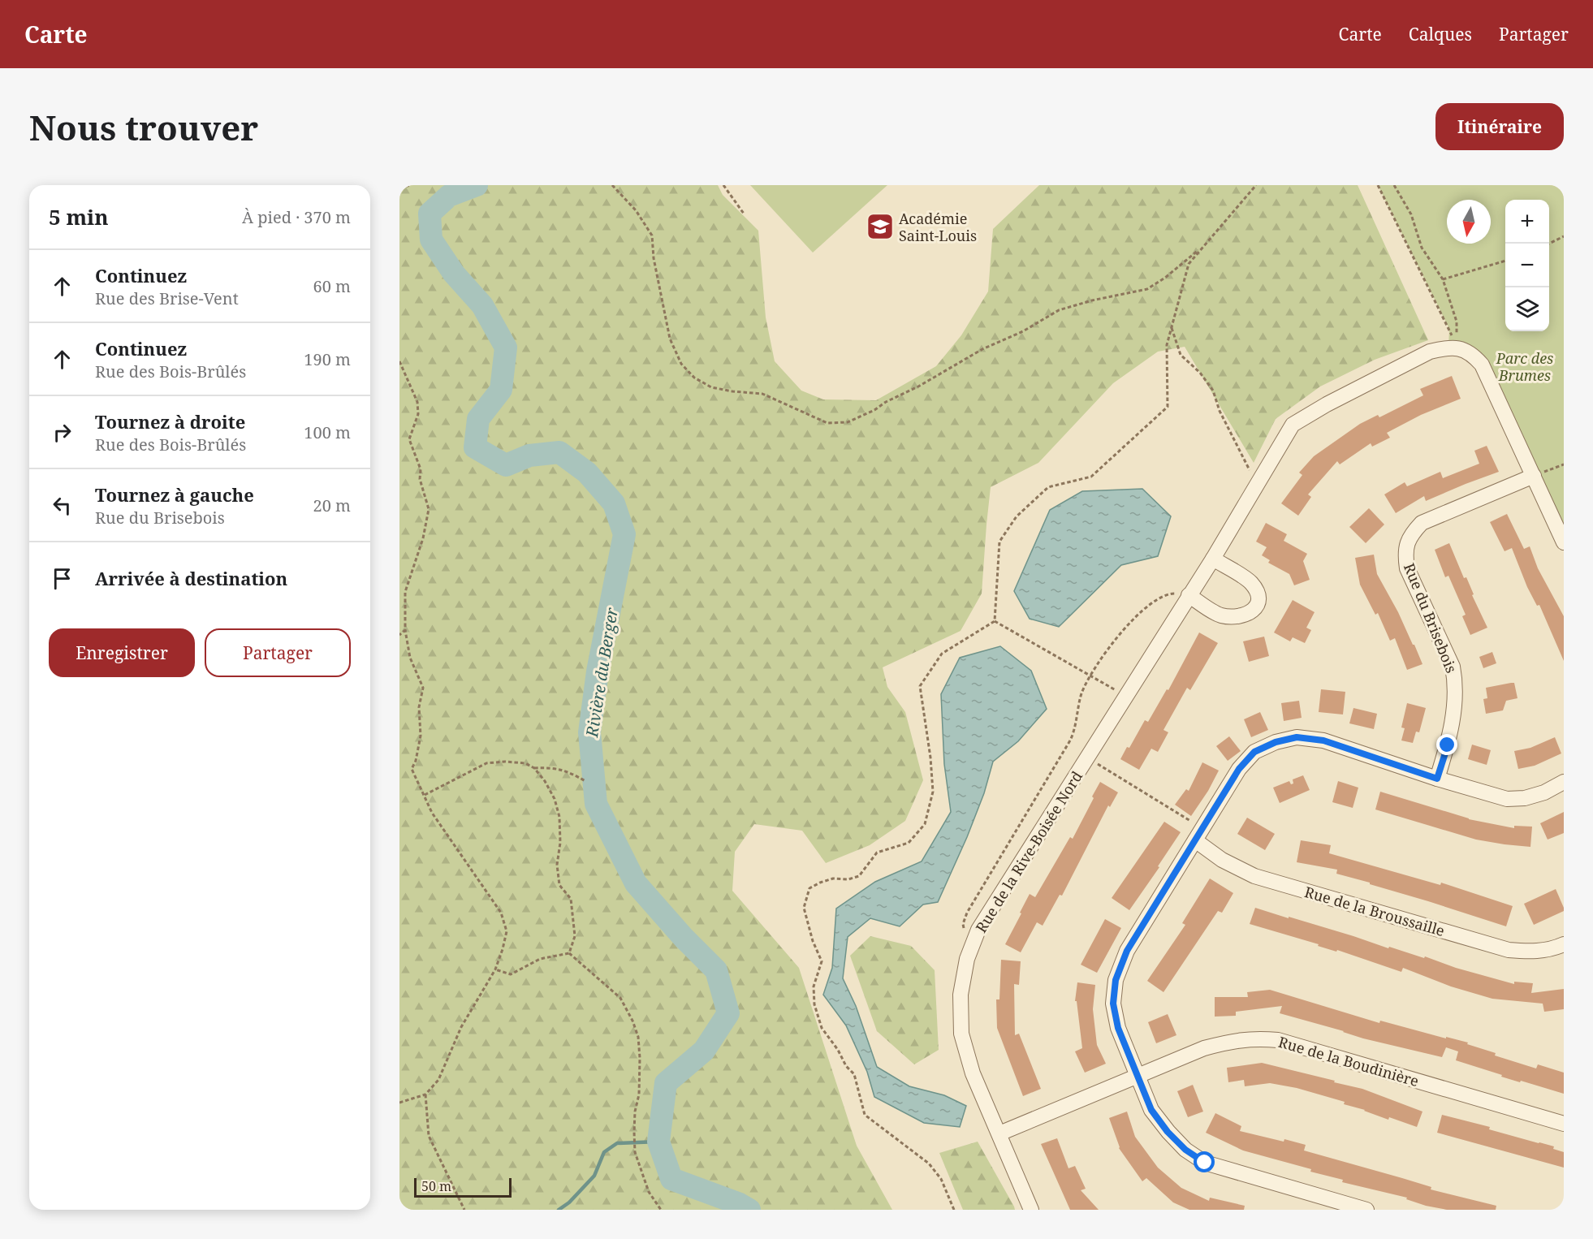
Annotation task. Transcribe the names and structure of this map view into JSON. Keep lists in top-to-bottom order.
{
  "streets": {
    "street": [
      "Rue du Brisebois",
      "Rue de la Rive-Boisée Nord",
      "Rue de la Broussaille",
      "Rue de la Boudinière"
    ]
  },
  "crossings": [
    ["Rue de la Rive-Boisée Nord", "Rue de la Boudinière"]
  ],
  "water": ["Rivière du Berger"],
  "parks": ["Parc des Brumes"],
  "places": {
    "school or university": ["Académie Saint-Louis"]
  },
  "scale_bar": "50 m",
  "north": "bottom",
  "page": {
    "header": "Carte",
    "nav": ["Carte", "Calques", "Partager"],
    "buttons": [
      "Itinéraire",
      ["Enregistrer", "Partager"]
    ],
    "title": "Nous trouver",
    "heading": ["5 min", "À pied · 370 m"],
    "map_buttons": ["+", "−"],
    "list": [
      ["Continuez", "Rue des Brise-Vent", "60 m"],
      ["Continuez", "Rue des Bois-Brûlés", "190 m"],
      ["Tournez à droite", "Rue des Bois-Brûlés", "100 m"],
      ["Tournez à gauche", "Rue du Brisebois", "20 m"],
      "Arrivée à destination"
    ],
    "scale": "50 m"
  }
}
